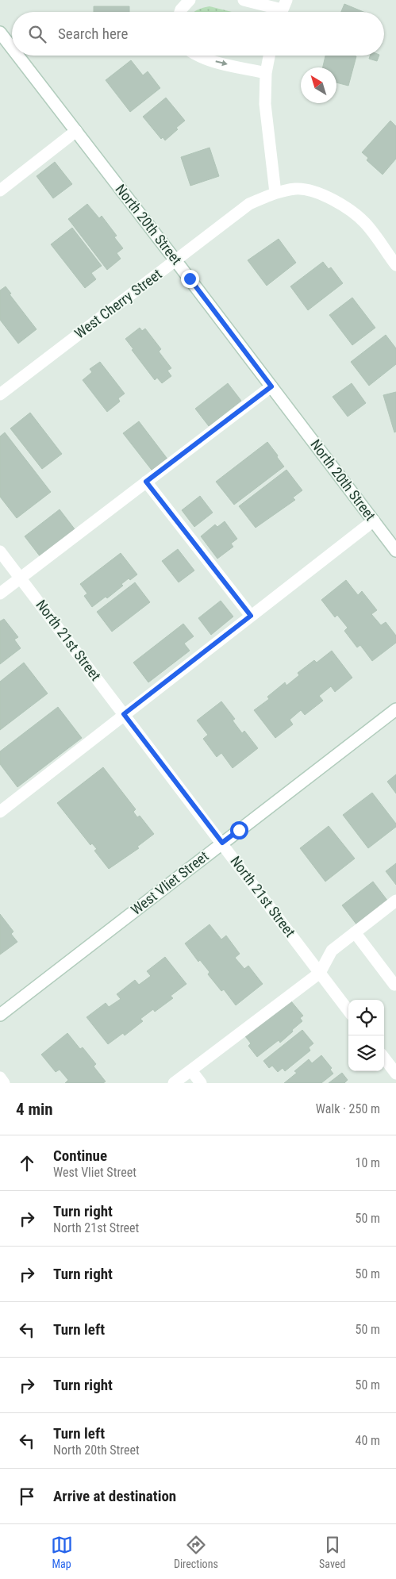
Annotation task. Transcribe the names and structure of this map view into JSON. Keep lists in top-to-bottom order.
{
  "streets": {
    "street": [
      "North 20th Street",
      "West Cherry Street",
      "North 21st Street",
      "West Vliet Street"
    ]
  },
  "crossings": [
    ["North 20th Street", "West Cherry Street"],
    ["North 21st Street", "West Vliet Street"]
  ],
  "north": "top left",
  "page": {
    "search": "Search here",
    "heading": ["4 min", "Walk · 250 m"],
    "list": [
      ["Continue", "West Vliet Street", "10 m"],
      ["Turn right", "North 21st Street", "50 m"],
      ["Turn right", "50 m"],
      ["Turn left", "50 m"],
      ["Turn right", "50 m"],
      ["Turn left", "North 20th Street", "40 m"],
      "Arrive at destination"
    ],
    "nav": ["Map", "Directions", "Saved"]
  }
}
